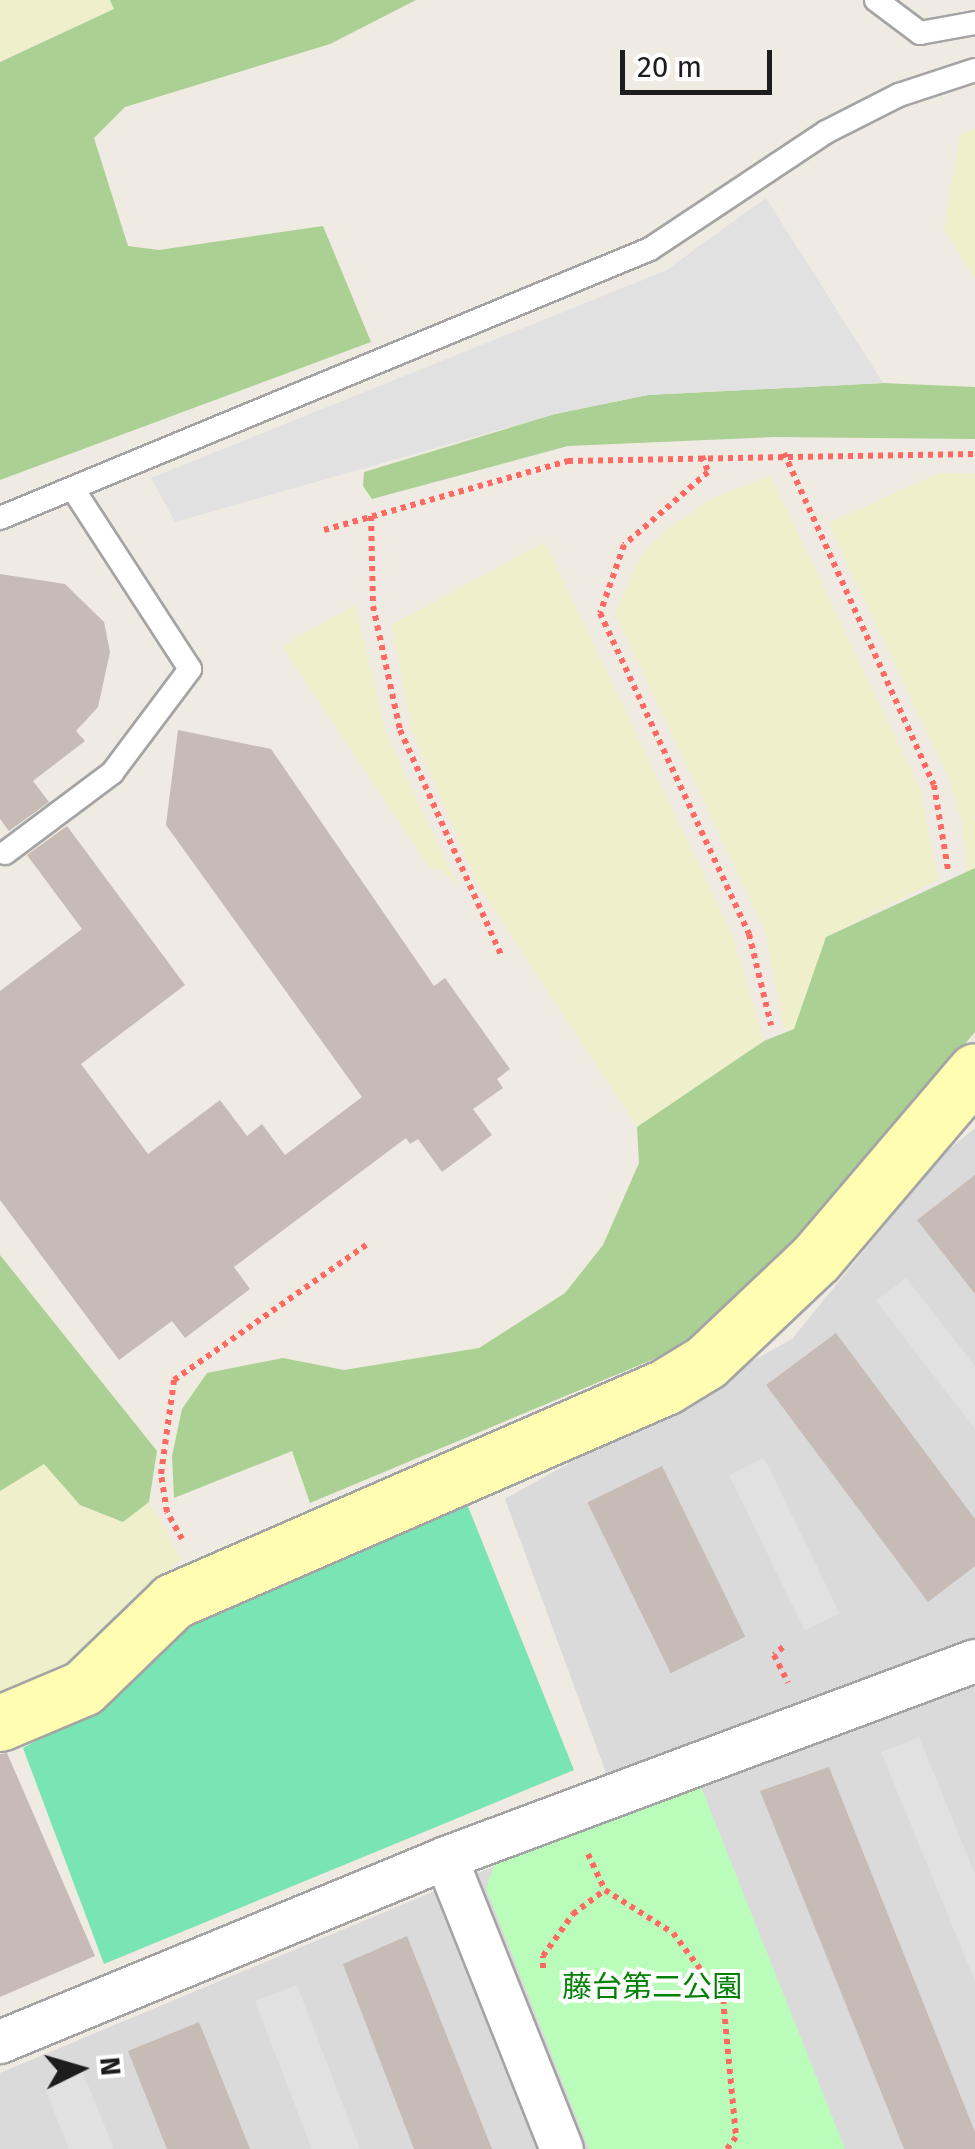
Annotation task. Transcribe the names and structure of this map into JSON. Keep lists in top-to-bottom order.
{
  "parks": ["藤台第二公園"],
  "scale_bar": "20 m",
  "north": "right"
}
